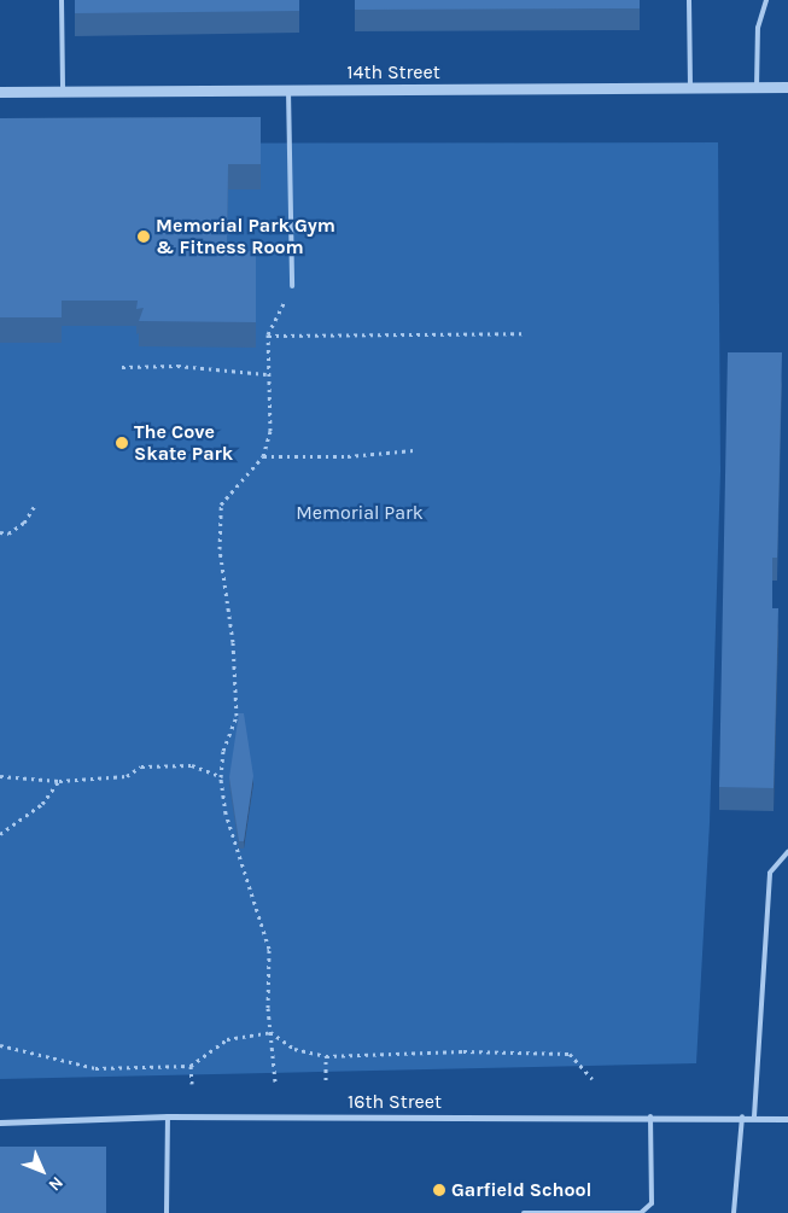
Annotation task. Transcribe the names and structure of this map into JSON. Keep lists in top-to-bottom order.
{
  "streets": {
    "street": ["14th Street", "16th Street"]
  },
  "parks": ["Memorial Park"],
  "places": ["Memorial Park Gym & Fitness Room", "The Cove Skate Park", "Garfield School"],
  "north": "bottom right"
}
